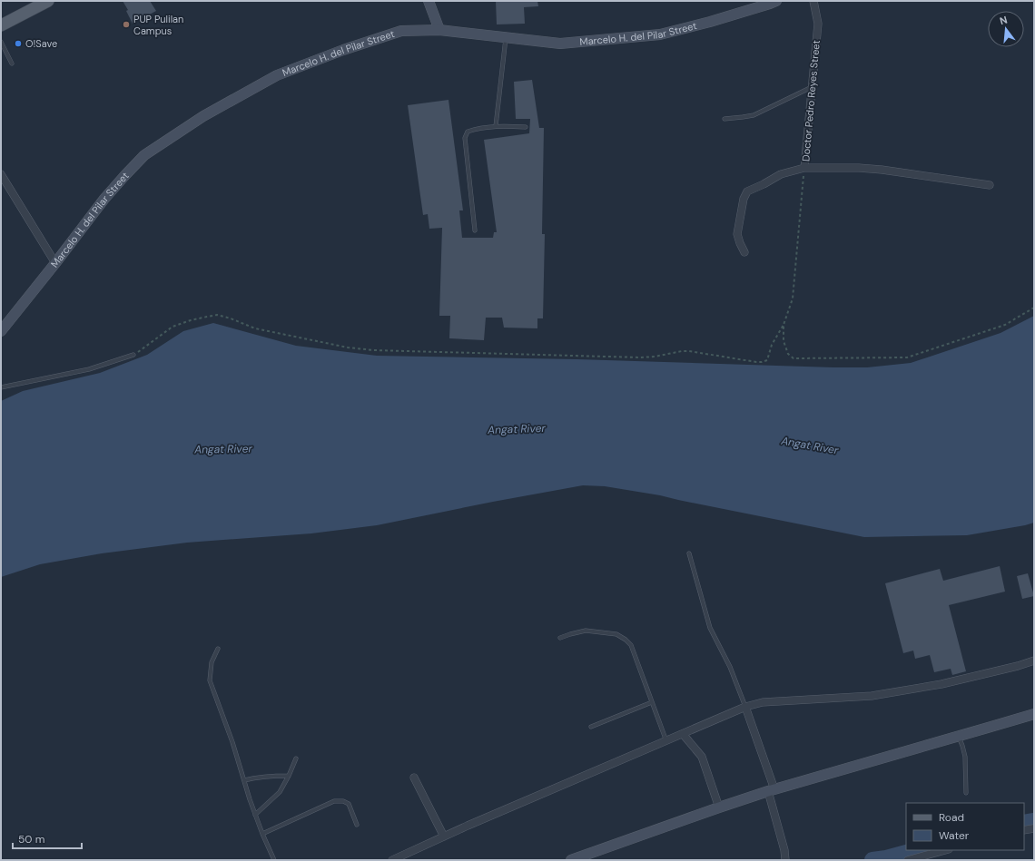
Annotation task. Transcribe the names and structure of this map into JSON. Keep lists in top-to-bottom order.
{
  "streets": {
    "street": ["Marcelo H. del Pilar Street", "Doctor Pedro Reyes Street"]
  },
  "water": ["Angat River"],
  "places": ["PUP Pulilan Campus", "O!Save"],
  "legend": ["Road", "Water"],
  "scale_bar": "50 m",
  "north": "top"
}
